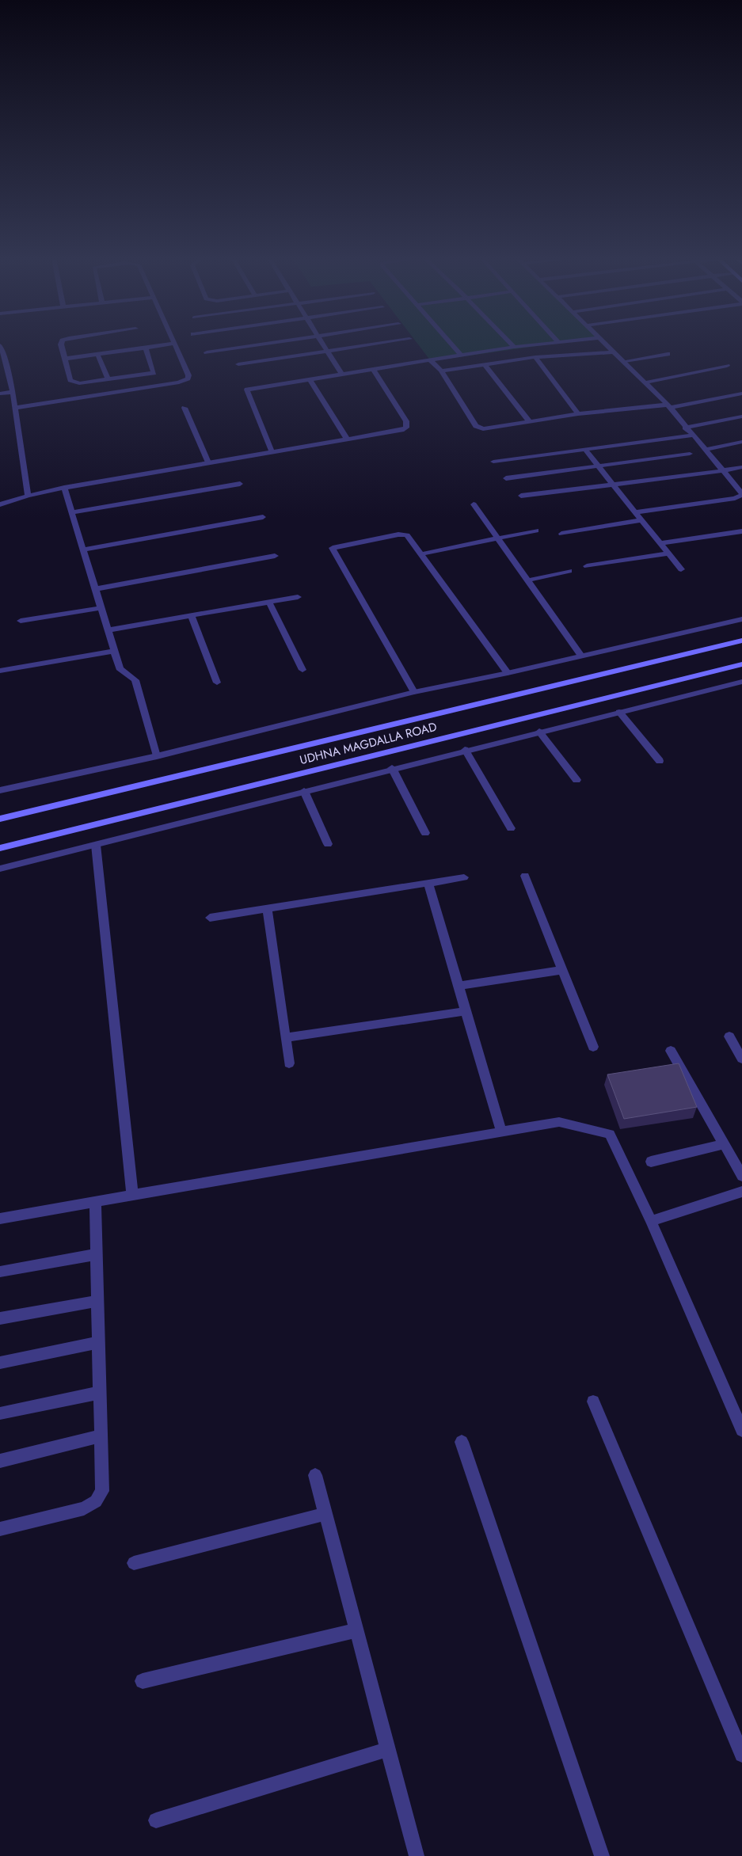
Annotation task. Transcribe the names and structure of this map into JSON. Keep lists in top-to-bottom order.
{
  "streets": {
    "main road": ["UDHNA MAGDALLA ROAD"]
  }
}
